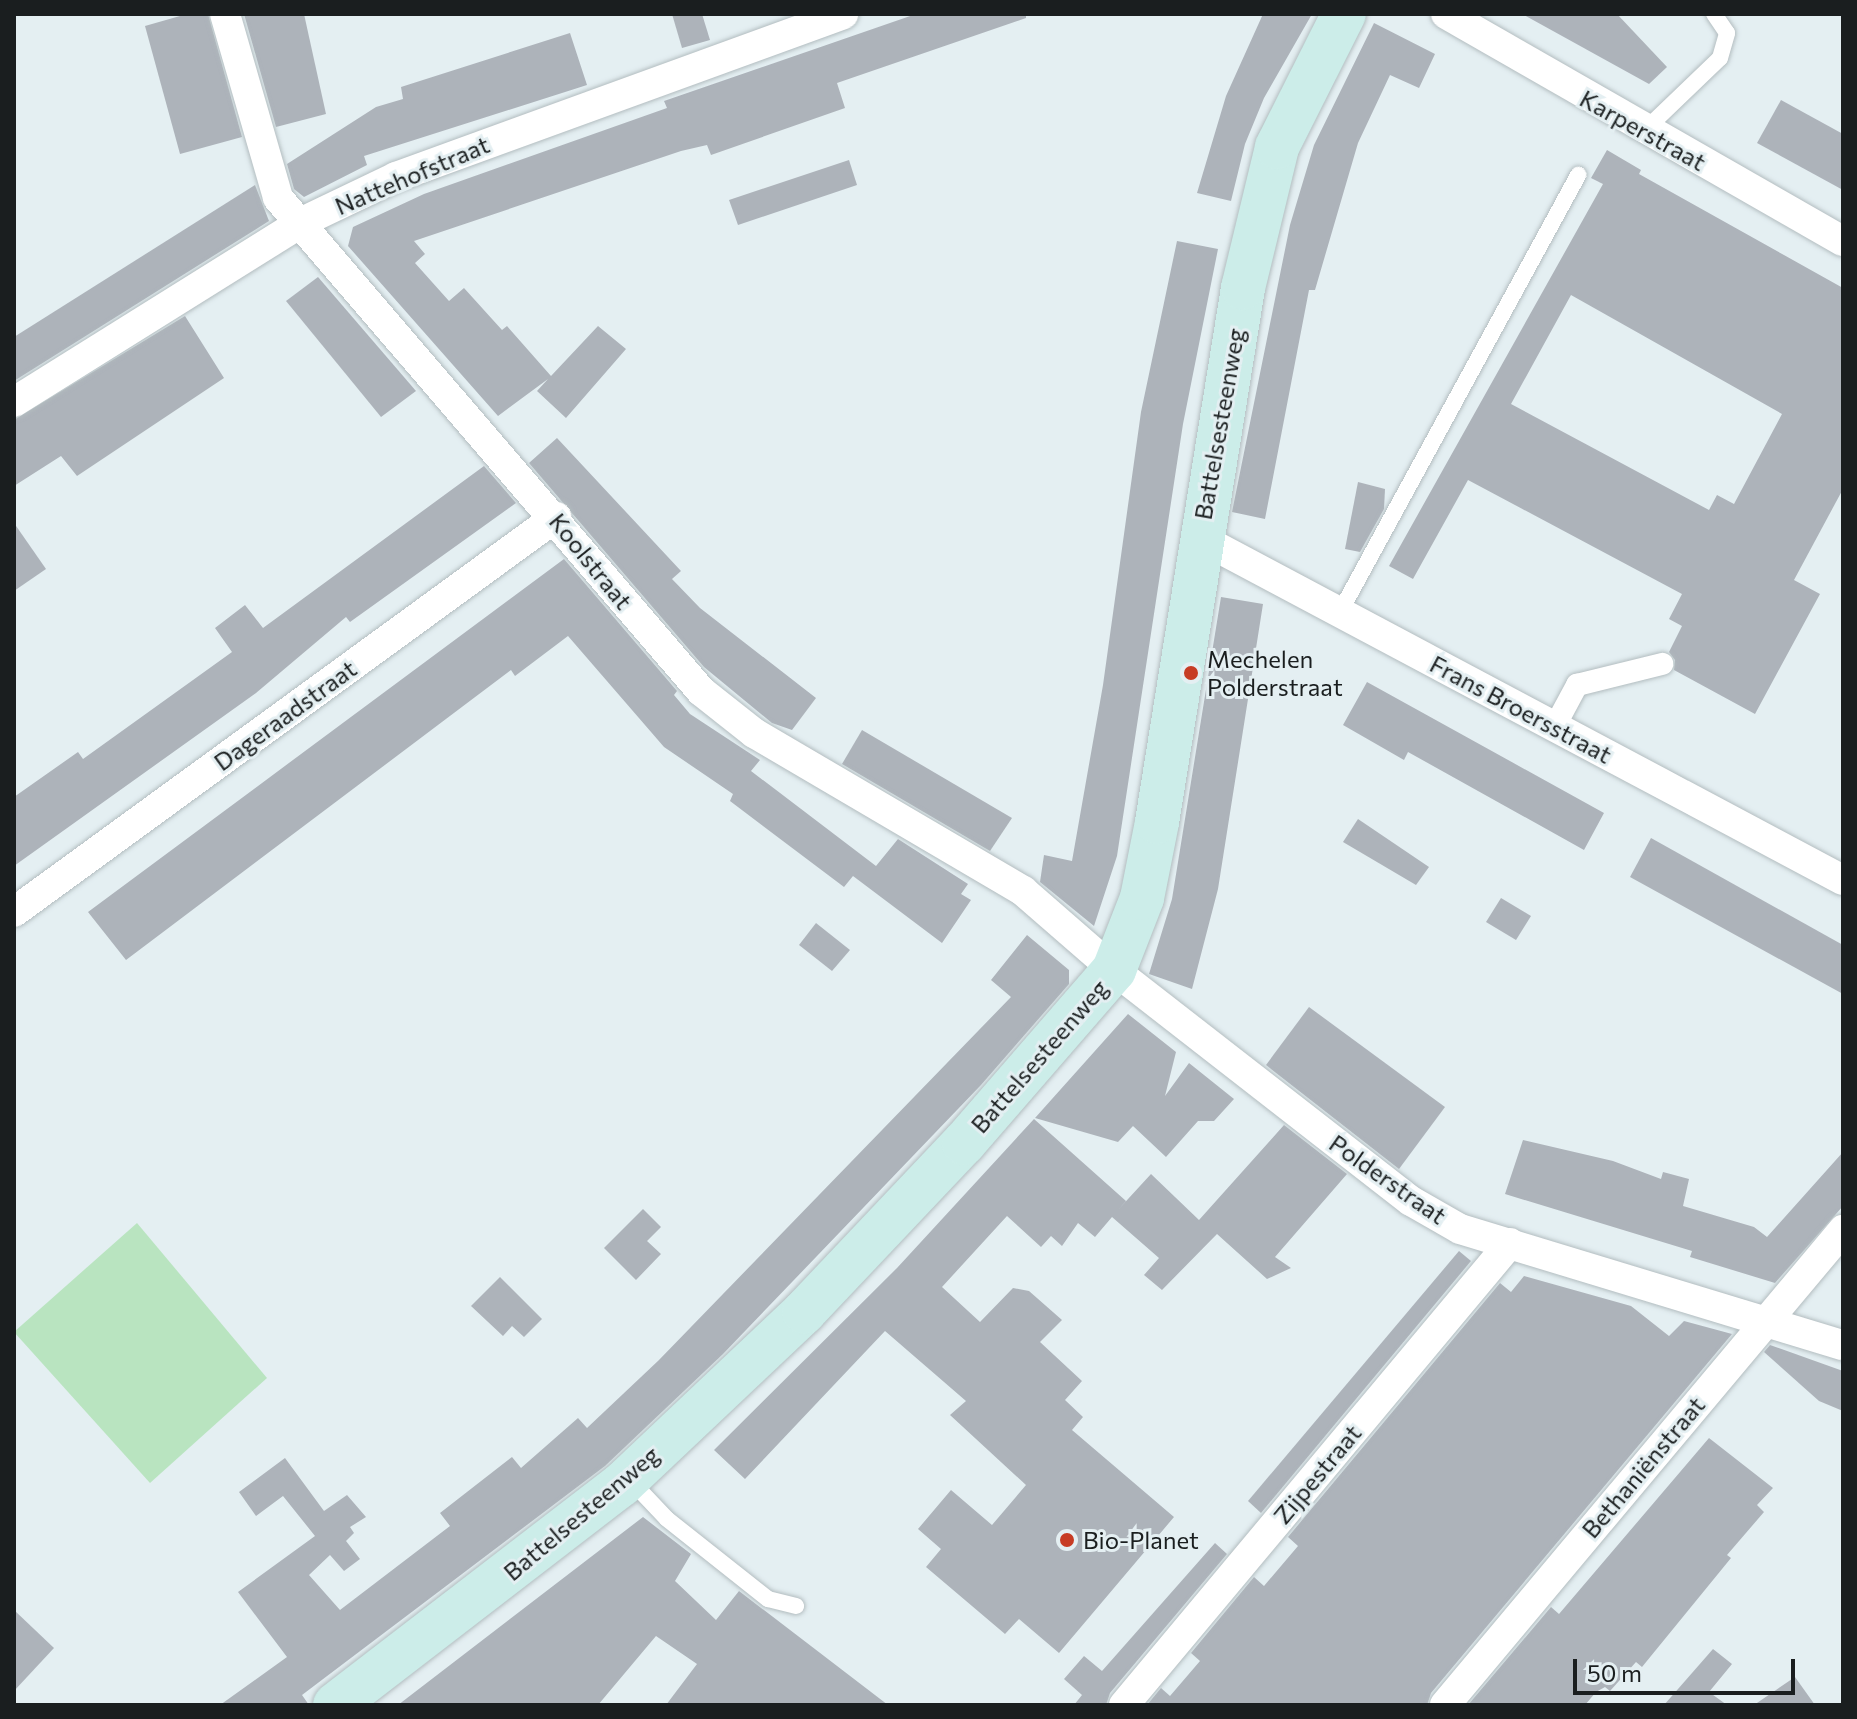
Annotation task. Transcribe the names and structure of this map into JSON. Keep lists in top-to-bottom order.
{
  "streets": {
    "main road": ["Battelsesteenweg"],
    "street": [
      "Karperstraat",
      "Nattehofstraat",
      "Koolstraat",
      "Frans Broersstraat",
      "Dageraadstraat",
      "Polderstraat",
      "Bethaniënstraat",
      "Zijpestraat"
    ]
  },
  "crossings": [
    ["Nattehofstraat", "Koolstraat"],
    ["Battelsesteenweg", "Koolstraat"],
    ["Battelsesteenweg", "Frans Broersstraat"],
    ["Battelsesteenweg", "Polderstraat"],
    ["Koolstraat", "Dageraadstraat"],
    ["Koolstraat", "Polderstraat"],
    ["Polderstraat", "Bethaniënstraat"],
    ["Polderstraat", "Zijpestraat"]
  ],
  "places": ["Mechelen Polderstraat", "Bio-Planet"],
  "scale_bar": "50 m"
}
